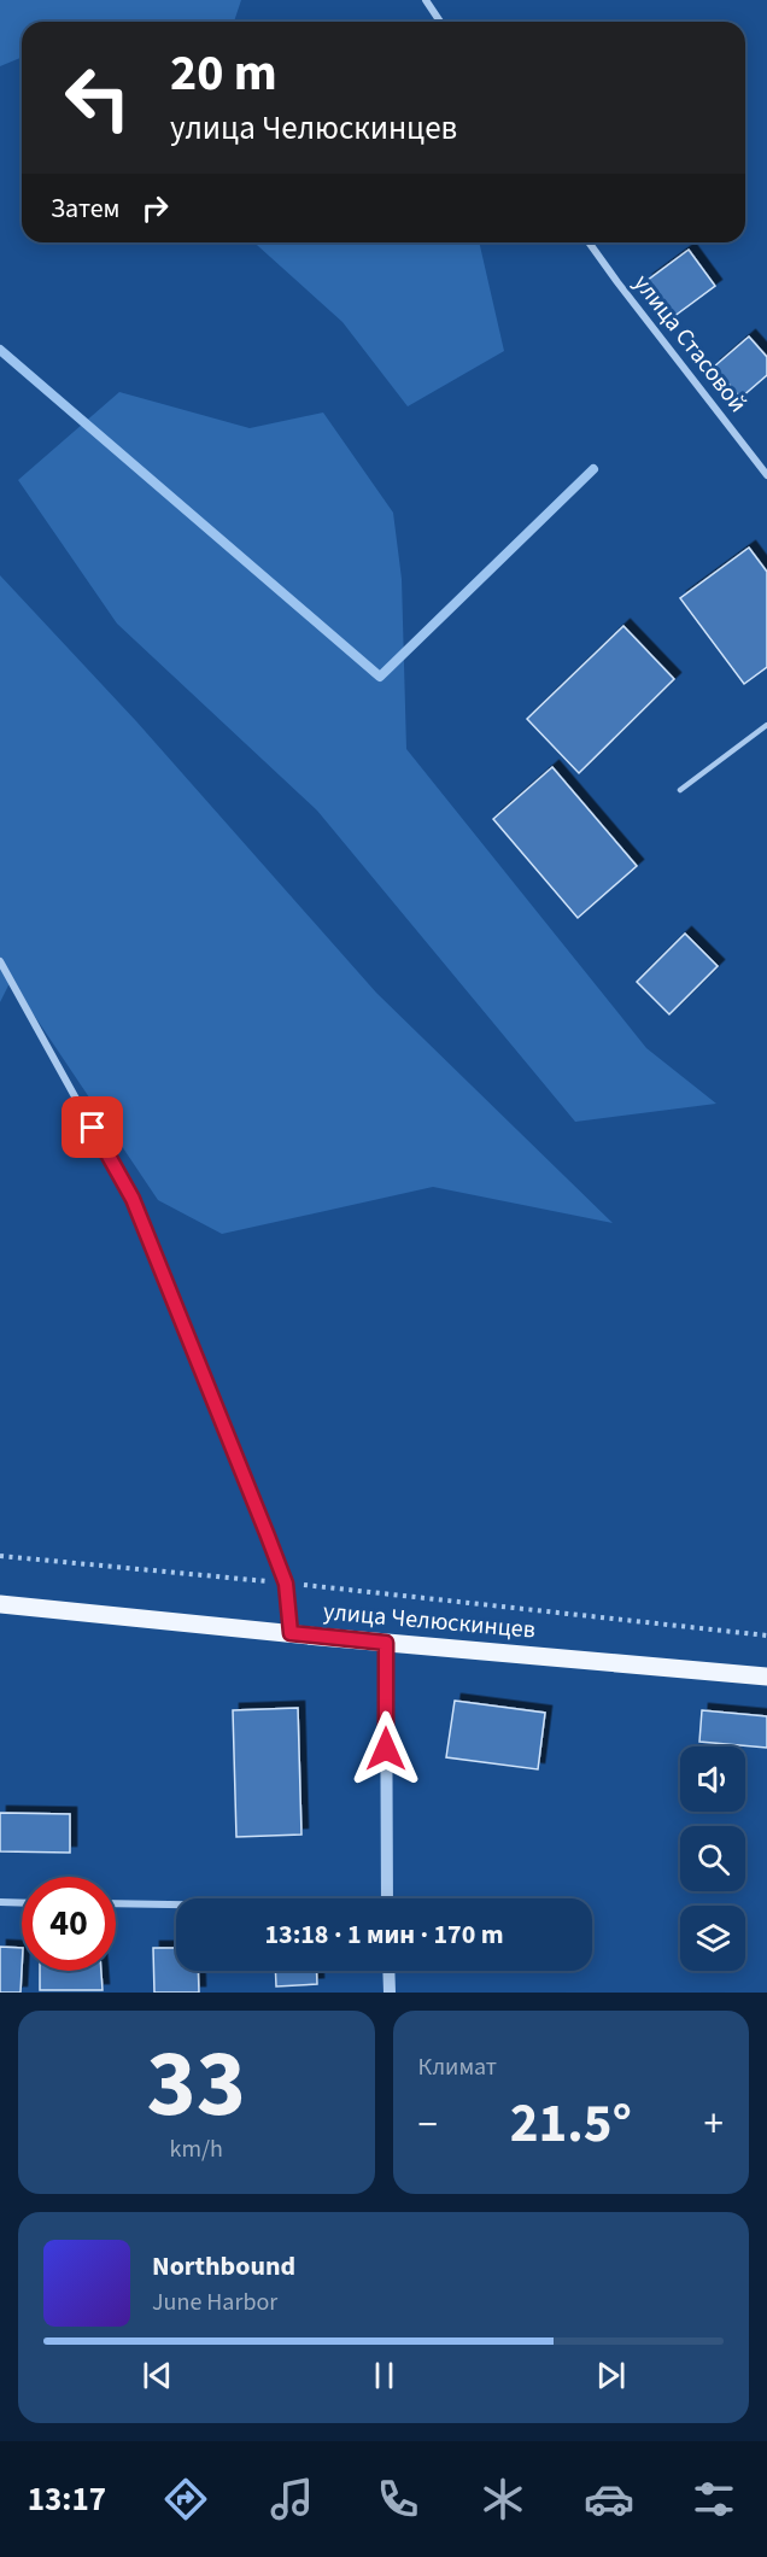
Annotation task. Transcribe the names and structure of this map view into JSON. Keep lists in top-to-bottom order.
{
  "streets": {
    "main road": ["улица Челюскинцев"],
    "street": ["улица Стасовой"]
  },
  "page": {
    "turn": ["20 m", "улица Челюскинцев"],
    "then": "Затем",
    "limit": "40",
    "trip": "13:18 · 1 мин · 170 m",
    "tile": [
      ["33", "km/h"],
      "Климат"
    ],
    "heat": ["−", "21.5°", "+"],
    "song": ["Northbound", "June Harbor"],
    "tabs": "13:17"
  }
}
